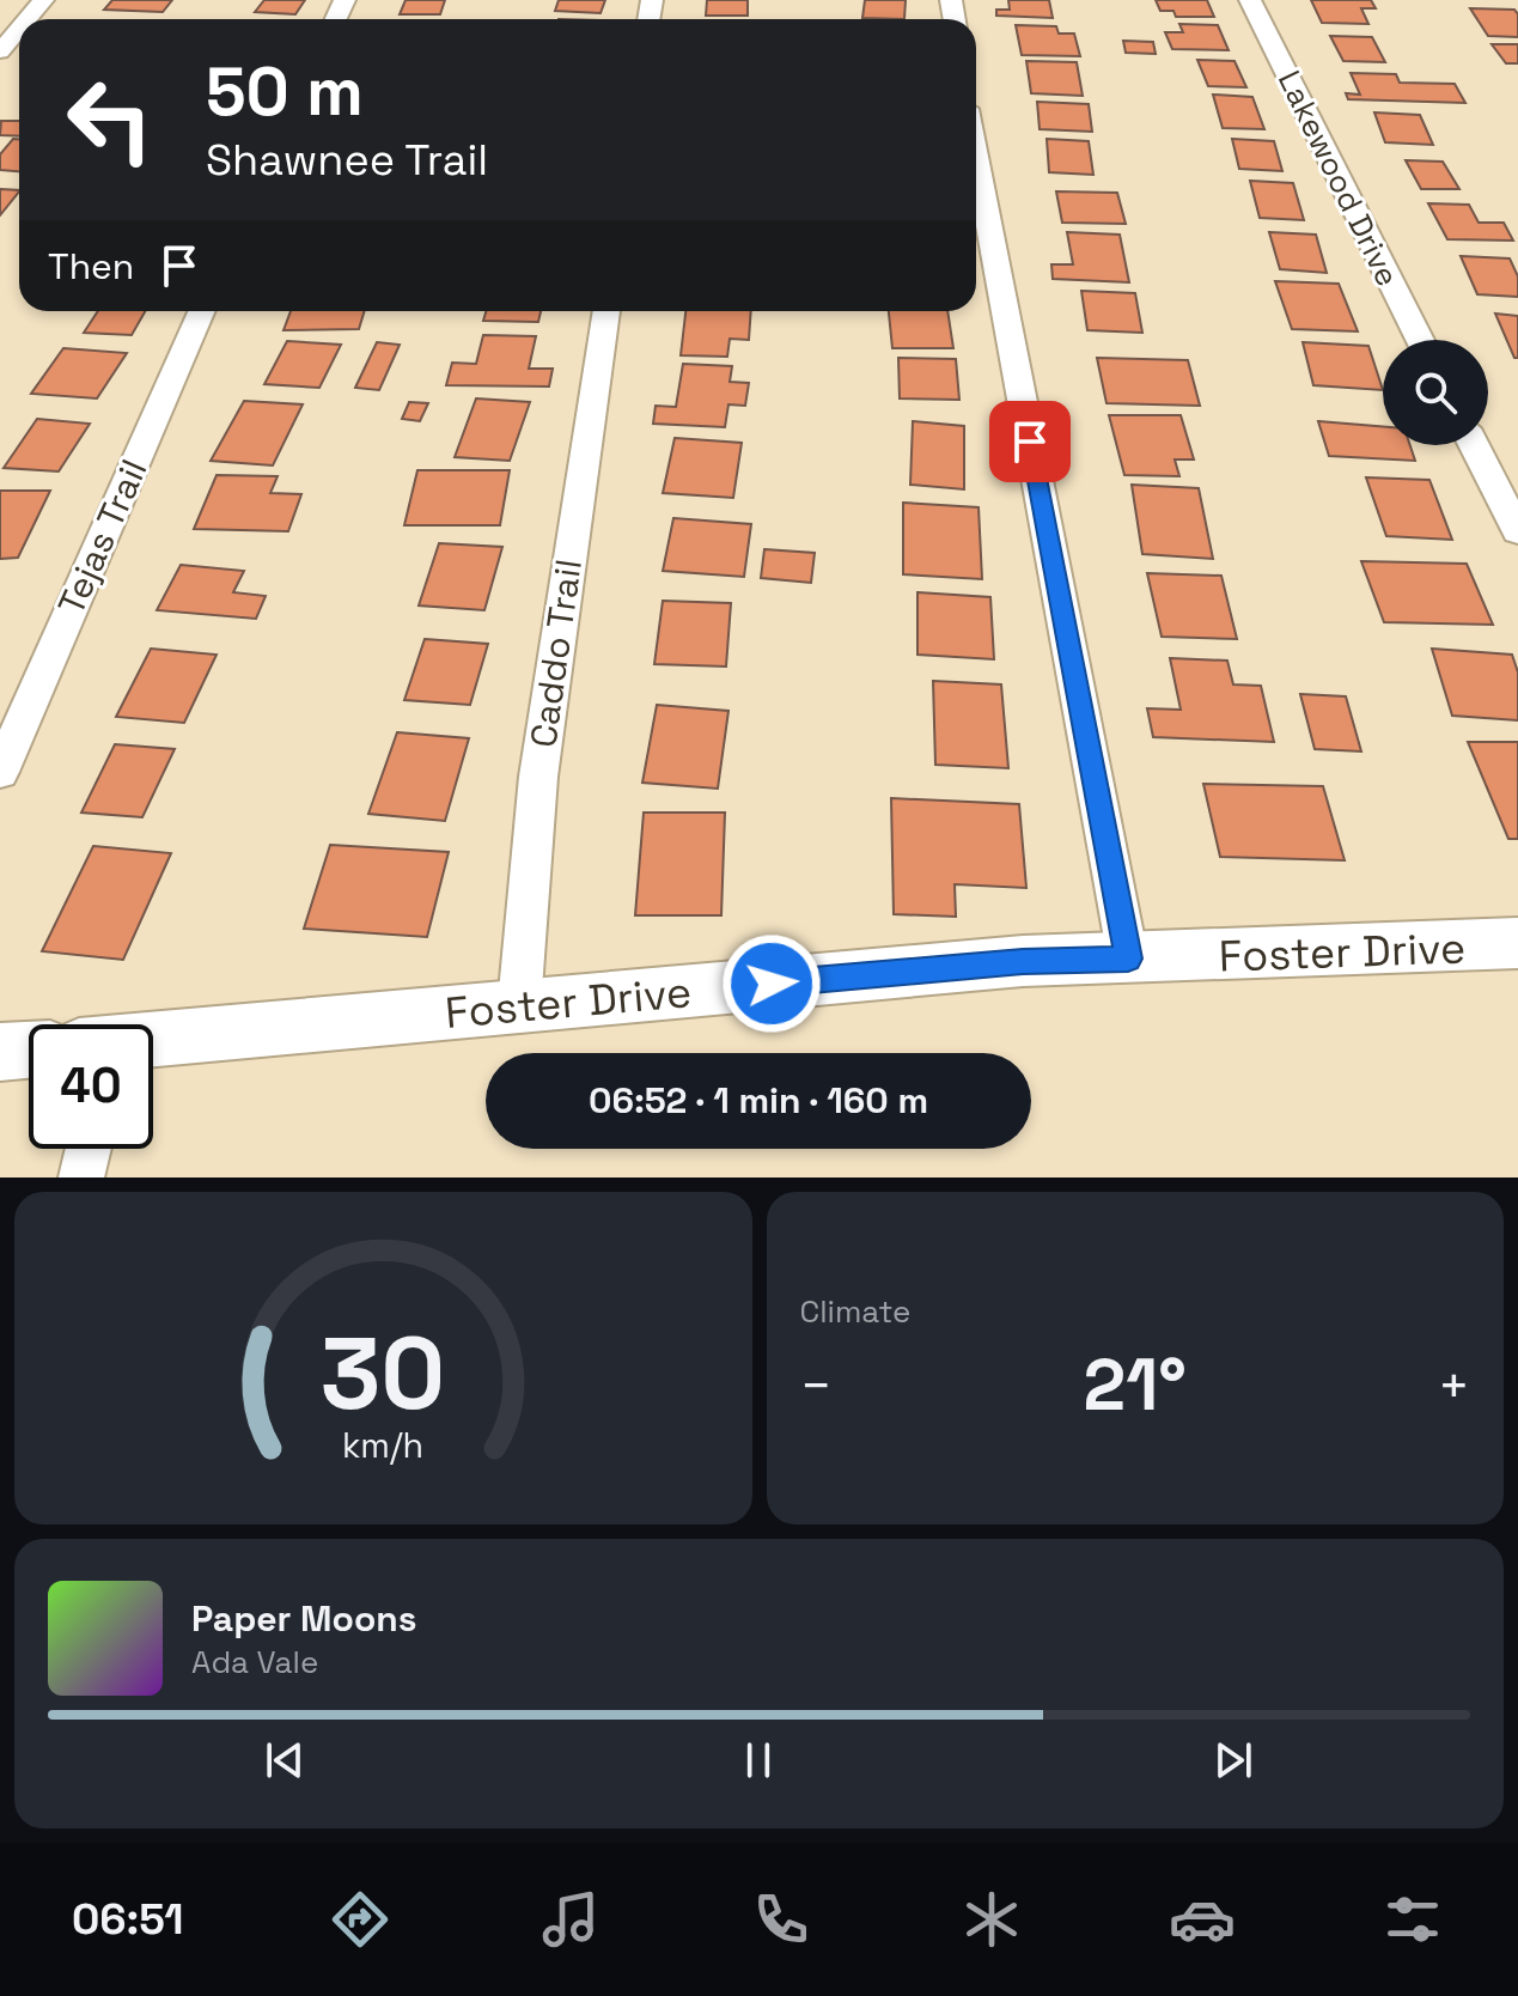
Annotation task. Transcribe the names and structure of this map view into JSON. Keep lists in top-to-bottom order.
{
  "streets": {
    "street": [
      "Lakewood Drive",
      "Tejas Trail",
      "Caddo Trail",
      "Foster Drive"
    ]
  },
  "crossings": [
    ["Caddo Trail", "Foster Drive"]
  ],
  "page": {
    "turn": ["50 m", "Shawnee Trail"],
    "then": "Then",
    "limit": "40",
    "trip": "06:52 · 1 min · 160 m",
    "tile": "Climate",
    "heat": ["−", "21°", "+"],
    "song": ["Paper Moons", "Ada Vale"],
    "tabs": "06:51",
    "gauge": ["30", "km/h"]
  }
}
